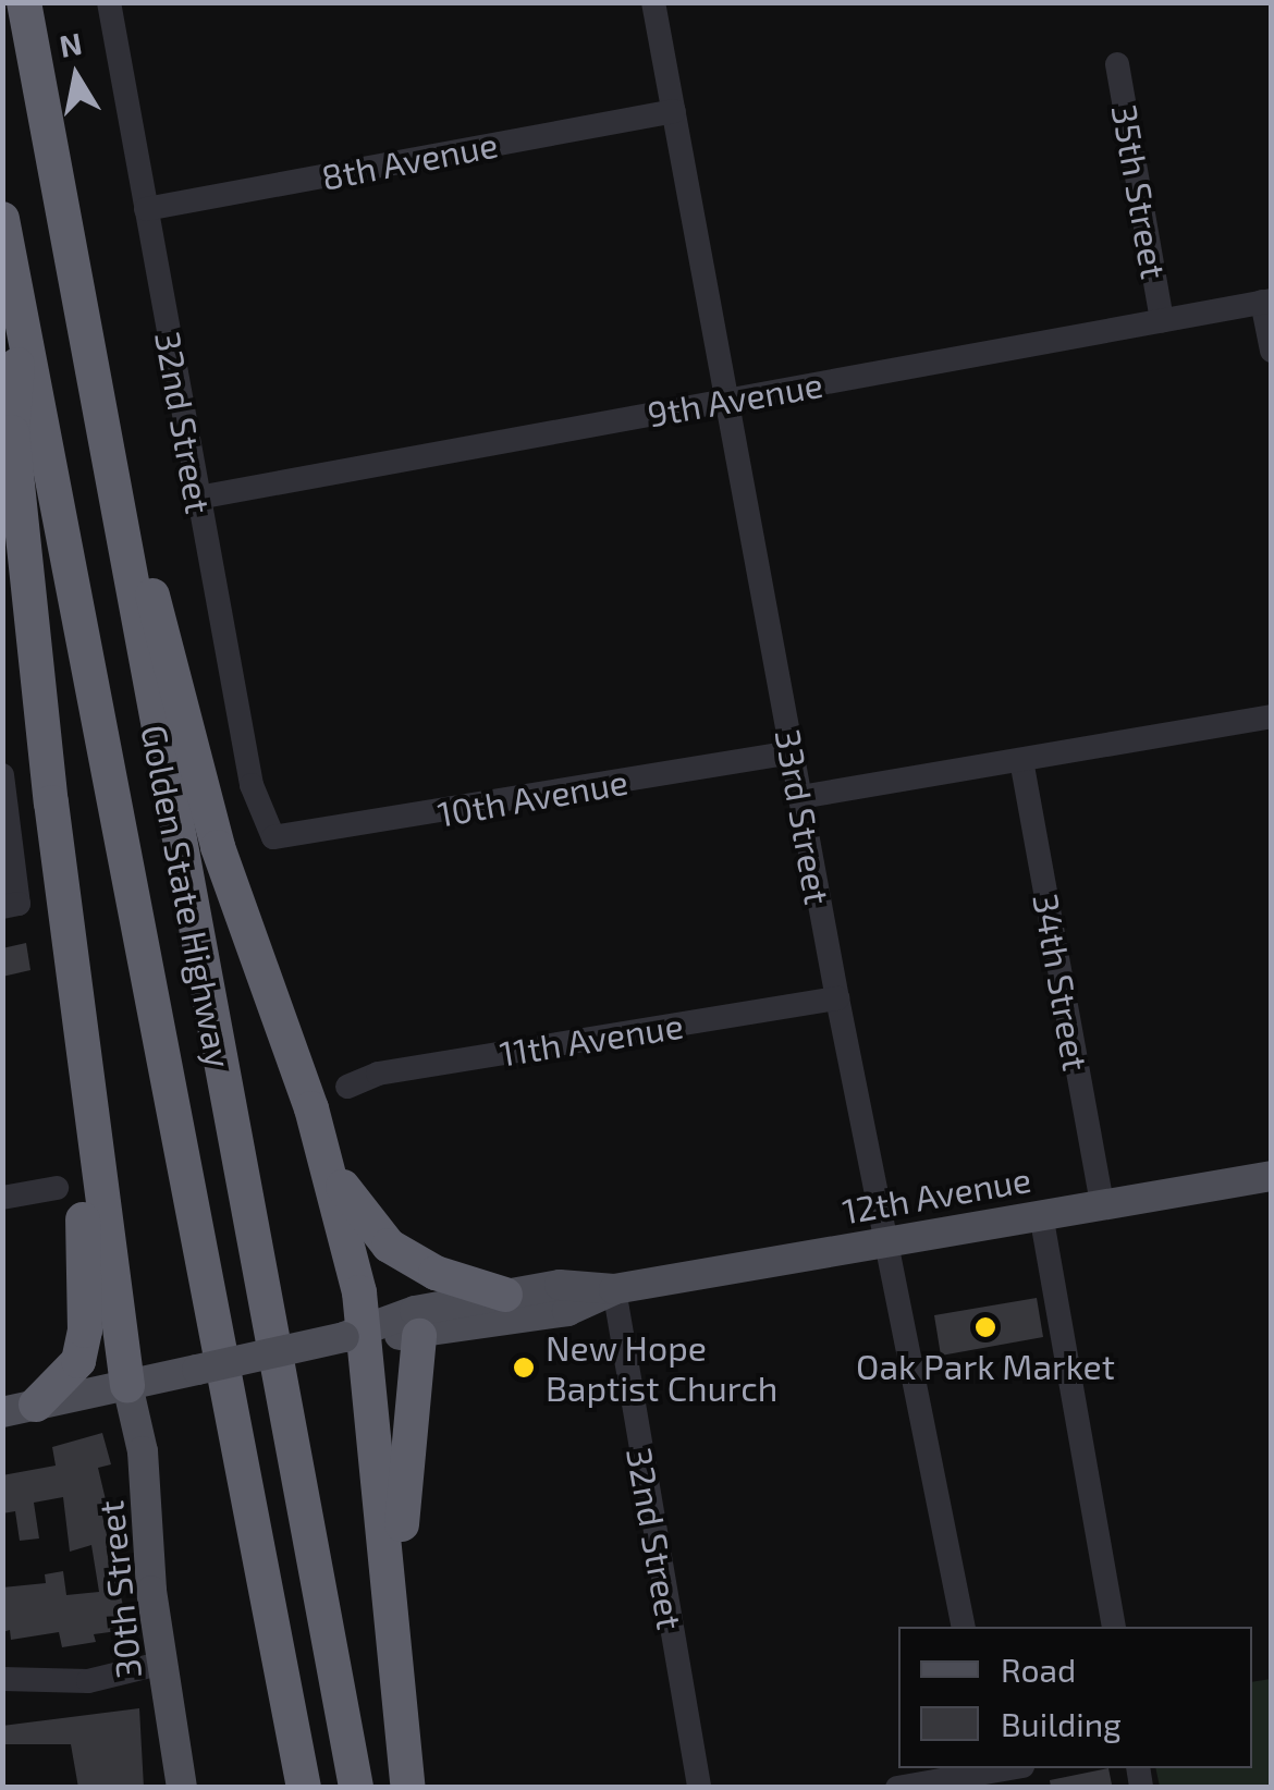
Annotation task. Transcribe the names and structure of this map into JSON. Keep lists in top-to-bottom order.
{
  "streets": {
    "highway": ["Golden State Highway"],
    "main road": ["12th Avenue", "30th Street"],
    "street": [
      "8th Avenue",
      "35th Street",
      "9th Avenue",
      "32nd Street",
      "10th Avenue",
      "33rd Street",
      "34th Street",
      "11th Avenue"
    ]
  },
  "crossings": [
    ["8th Avenue", "32nd Street"],
    ["8th Avenue", "33rd Street"],
    ["35th Street", "9th Avenue"],
    ["9th Avenue", "32nd Street"],
    ["9th Avenue", "33rd Street"],
    ["32nd Street", "10th Avenue"],
    ["32nd Street", "12th Avenue"],
    ["10th Avenue", "33rd Street"],
    ["33rd Street", "11th Avenue"],
    ["33rd Street", "12th Avenue"],
    ["34th Street", "12th Avenue"],
    ["12th Avenue", "30th Street"]
  ],
  "places": ["Oak Park Market", "New Hope Baptist Church"],
  "legend": ["Road", "Building"],
  "north": "top"
}
